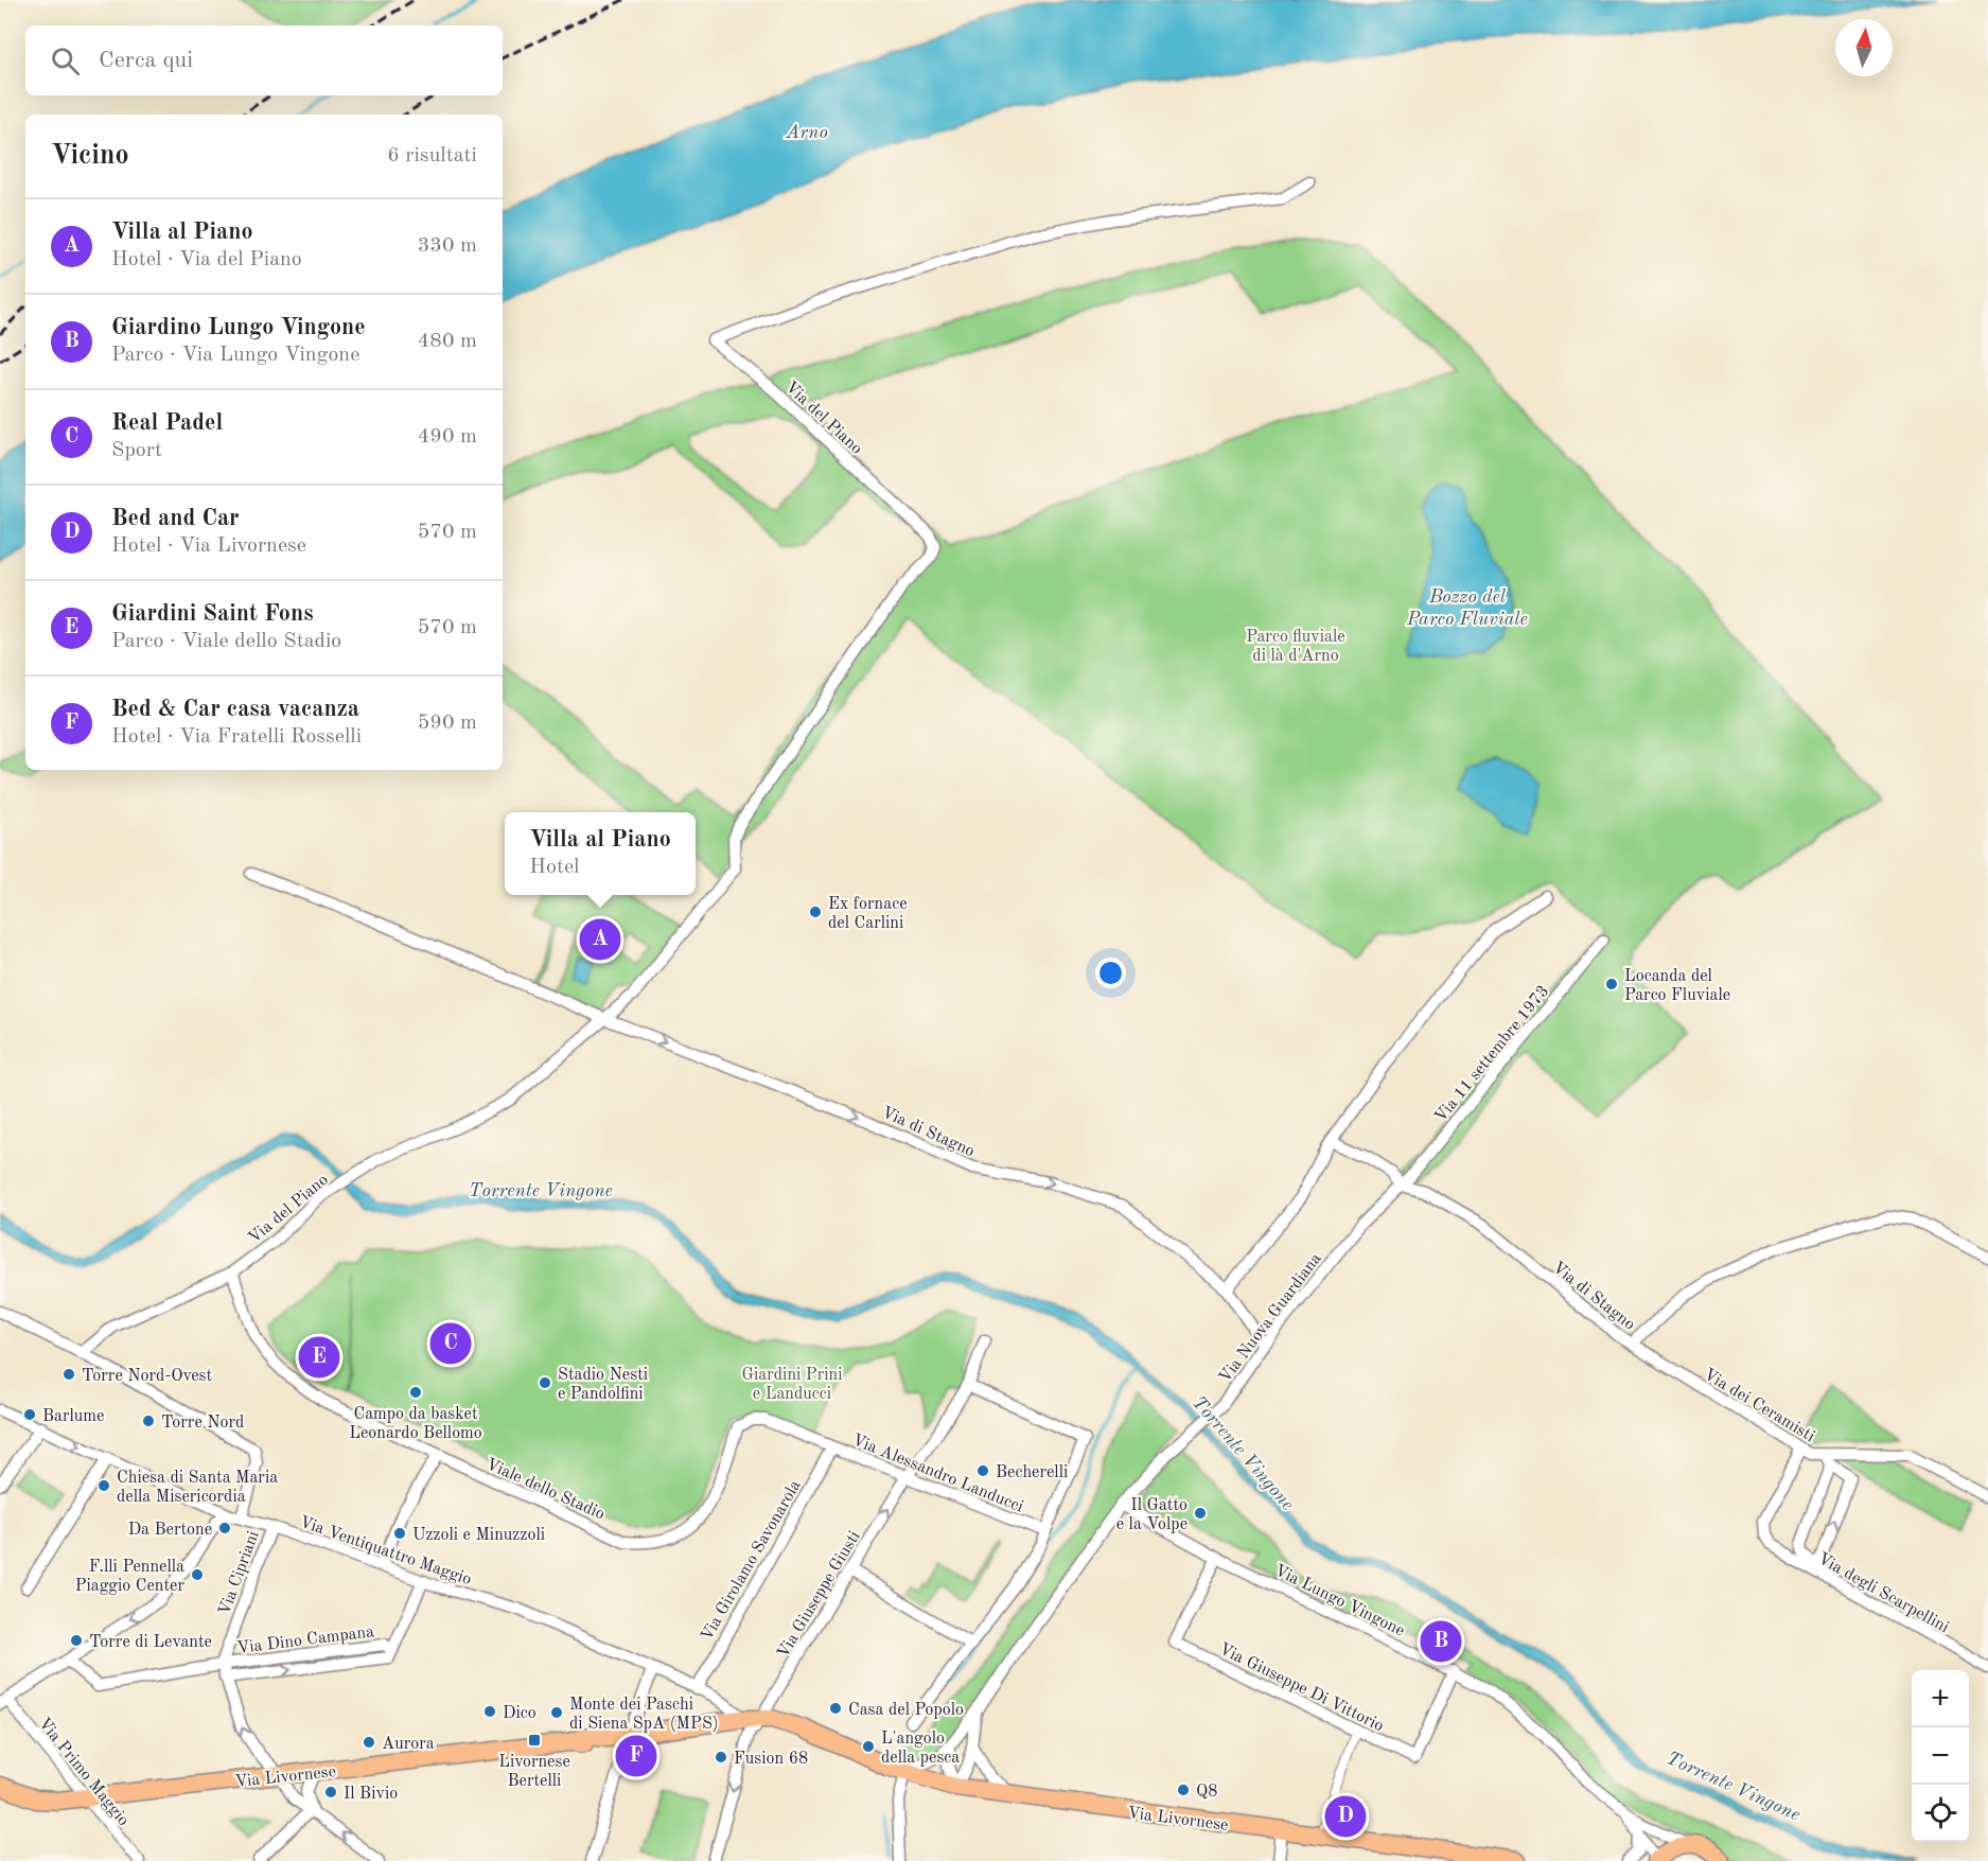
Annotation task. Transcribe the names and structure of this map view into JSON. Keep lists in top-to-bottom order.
{
  "streets": {
    "main road": ["Via Livornese"],
    "street": [
      "Via del Piano",
      "Via 11 settembre 1973",
      "Via di Stagno",
      "Via Nuova Guardiana",
      "Via dei Ceramisti",
      "Via Alessandro Landucci",
      "Viale dello Stadio",
      "Via Ventiquattro Maggio",
      "Via Girolamo Savonarola",
      "Via Cipriani",
      "Via degli Scarpellini",
      "Via Giuseppe Giusti",
      "Via Lungo Vingone",
      "Via Dino Campana",
      "Via Giuseppe Di Vittorio",
      "Via Primo Maggio"
    ]
  },
  "crossings": [
    ["Via del Piano", "Via di Stagno"],
    ["Via del Piano", "Viale dello Stadio"],
    ["Via 11 settembre 1973", "Via di Stagno"],
    ["Via 11 settembre 1973", "Via Nuova Guardiana"],
    ["Via di Stagno", "Via Nuova Guardiana"],
    ["Via di Stagno", "Via dei Ceramisti"],
    ["Via Nuova Guardiana", "Via Lungo Vingone"],
    ["Via Nuova Guardiana", "Via Livornese"],
    ["Via dei Ceramisti", "Via degli Scarpellini"],
    ["Via Alessandro Landucci", "Viale dello Stadio"],
    ["Via Alessandro Landucci", "Via Girolamo Savonarola"],
    ["Via Alessandro Landucci", "Via Giuseppe Giusti"],
    ["Via Ventiquattro Maggio", "Via Girolamo Savonarola"],
    ["Via Ventiquattro Maggio", "Via Cipriani"],
    ["Via Ventiquattro Maggio", "Via Giuseppe Giusti"],
    ["Via Ventiquattro Maggio", "Via Dino Campana"],
    ["Via Ventiquattro Maggio", "Via Livornese"],
    ["Via Cipriani", "Via Dino Campana"],
    ["Via Giuseppe Giusti", "Via Livornese"],
    ["Via Lungo Vingone", "Via Giuseppe Di Vittorio"],
    ["Via Primo Maggio", "Via Livornese"]
  ],
  "one_way": ["Via di Stagno"],
  "water": ["Arno", "Bozzo del Parco Fluviale", "Torrente Vingone"],
  "parks": ["Parco fluviale di là d'Arno", "Giardini Prini e Landucci"],
  "places": {
    "other": [
      "Ex fornace del Carlini",
      "Locanda del Parco Fluviale",
      "Torre Nord-Ovest",
      "Stadio Nesti e Pandolfini",
      "Campo da basket Leonardo Bellomo",
      "Barlume",
      "Torre Nord",
      "Becherelli",
      "Chiesa di Santa Maria della Misericordia",
      "Il Gatto e la Volpe",
      "Da Bertone",
      "Uzzoli e Minuzzoli",
      "F.lli Pennella Piaggio Center",
      "Torre di Levante",
      "Casa del Popolo",
      "Dico",
      "Monte dei Paschi di Siena SpA (MPS)",
      "Aurora",
      "L'angolo della pesca",
      "Fusion 68",
      "Q8",
      "Il Bivio"
    ],
    "transit": ["Livornese Bertelli"]
  },
  "north": "top",
  "page": {
    "search": "Cerca qui",
    "heading": ["Vicino", "6 risultati"],
    "list": [
      {
        "mark": "A",
        "name": "Villa al Piano",
        "note": "Hotel · Via del Piano",
        "value": "330 m"
      },
      {
        "mark": "B",
        "name": "Giardino Lungo Vingone",
        "note": "Parco · Via Lungo Vingone",
        "value": "480 m"
      },
      {
        "mark": "C",
        "name": "Real Padel",
        "note": "Sport",
        "value": "490 m"
      },
      {
        "mark": "D",
        "name": "Bed and Car",
        "note": "Hotel · Via Livornese",
        "value": "570 m"
      },
      {
        "mark": "E",
        "name": "Giardini Saint Fons",
        "note": "Parco · Viale dello Stadio",
        "value": "570 m"
      },
      {
        "mark": "F",
        "name": "Bed & Car casa vacanza",
        "note": "Hotel · Via Fratelli Rosselli",
        "value": "590 m"
      }
    ],
    "popup": ["Villa al Piano", "Hotel"],
    "pins": [
      "A",
      "C",
      "E",
      "B",
      "F",
      "D"
    ],
    "map_buttons": ["+", "−"]
  }
}
